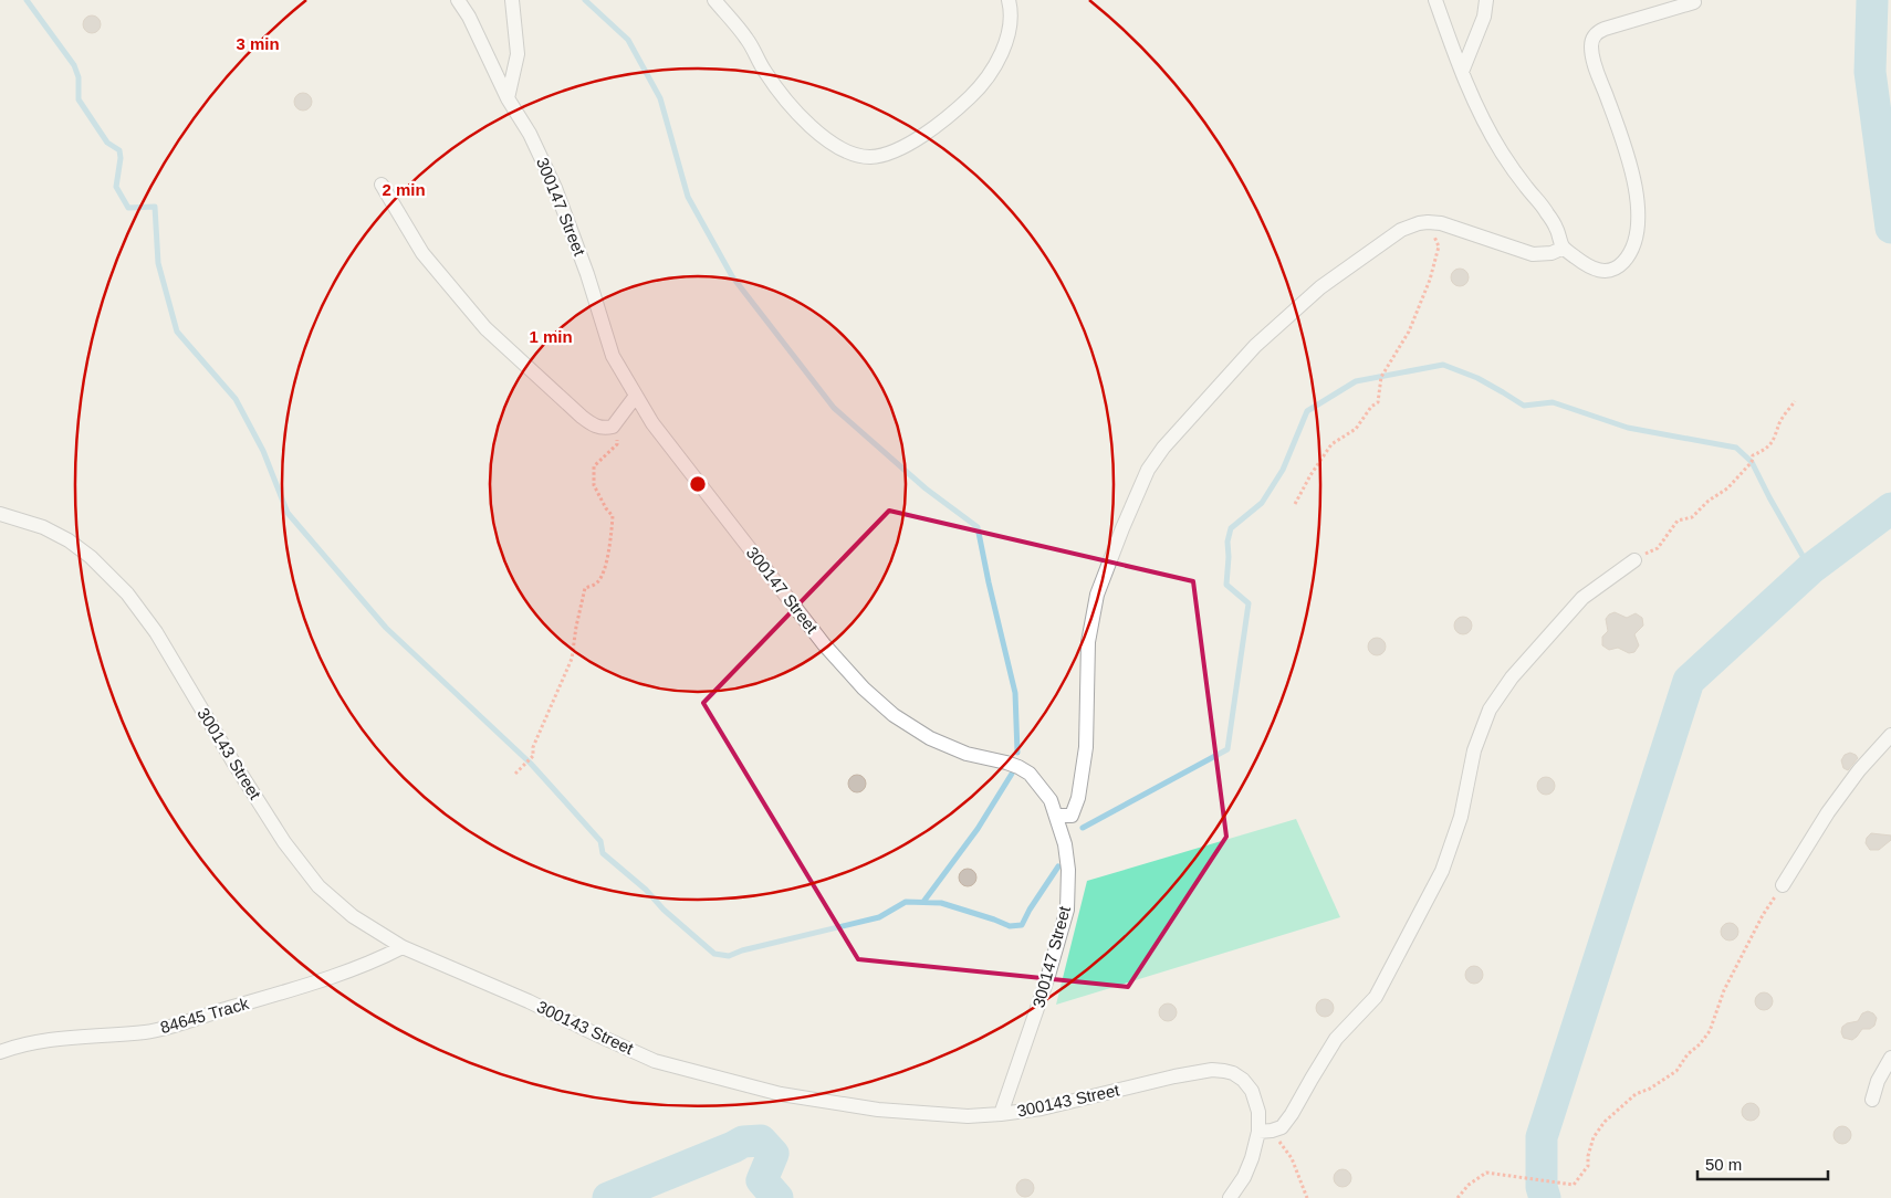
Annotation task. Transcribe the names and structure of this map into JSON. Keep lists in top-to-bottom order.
{
  "streets": {
    "street": ["300147 Street", "300143 Street", "84645 Track"]
  },
  "crossings": [
    ["300147 Street", "300143 Street"],
    ["300143 Street", "84645 Track"]
  ],
  "scale_bar": "50 m",
  "rings": ["3 min", "2 min", "1 min"]
}
